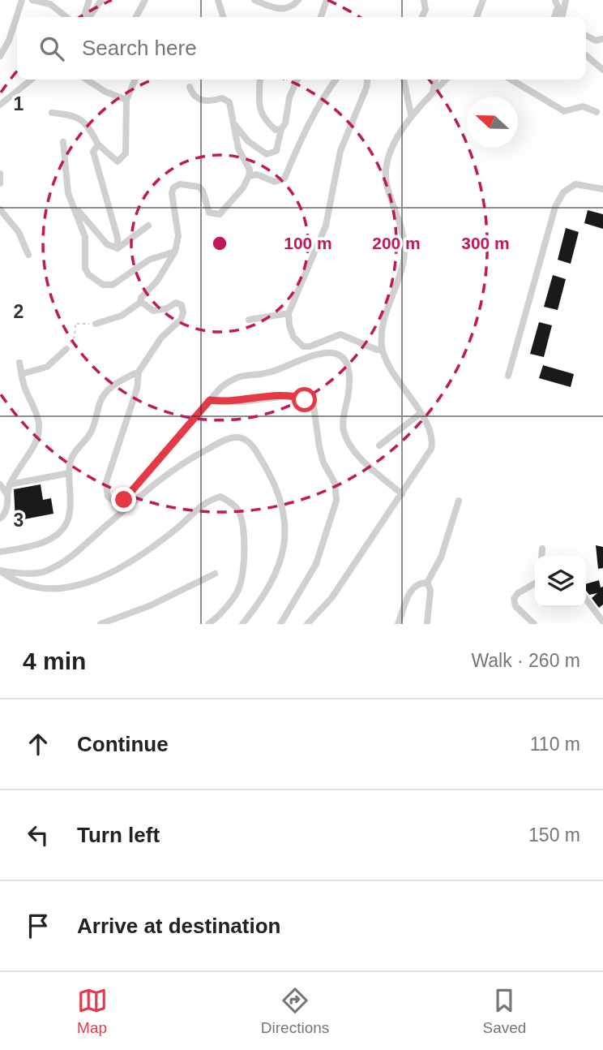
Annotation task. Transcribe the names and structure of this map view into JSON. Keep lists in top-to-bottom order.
{
  "north": "left",
  "page": {
    "search": "Search here",
    "heading": ["4 min", "Walk · 260 m"],
    "list": [
      ["Continue", "110 m"],
      ["Turn left", "150 m"],
      "Arrive at destination"
    ],
    "nav": ["Map", "Directions", "Saved"]
  },
  "grid": {
    "rows": ["1", "2", "3"]
  },
  "rings": ["100 m", "200 m", "300 m"]
}
